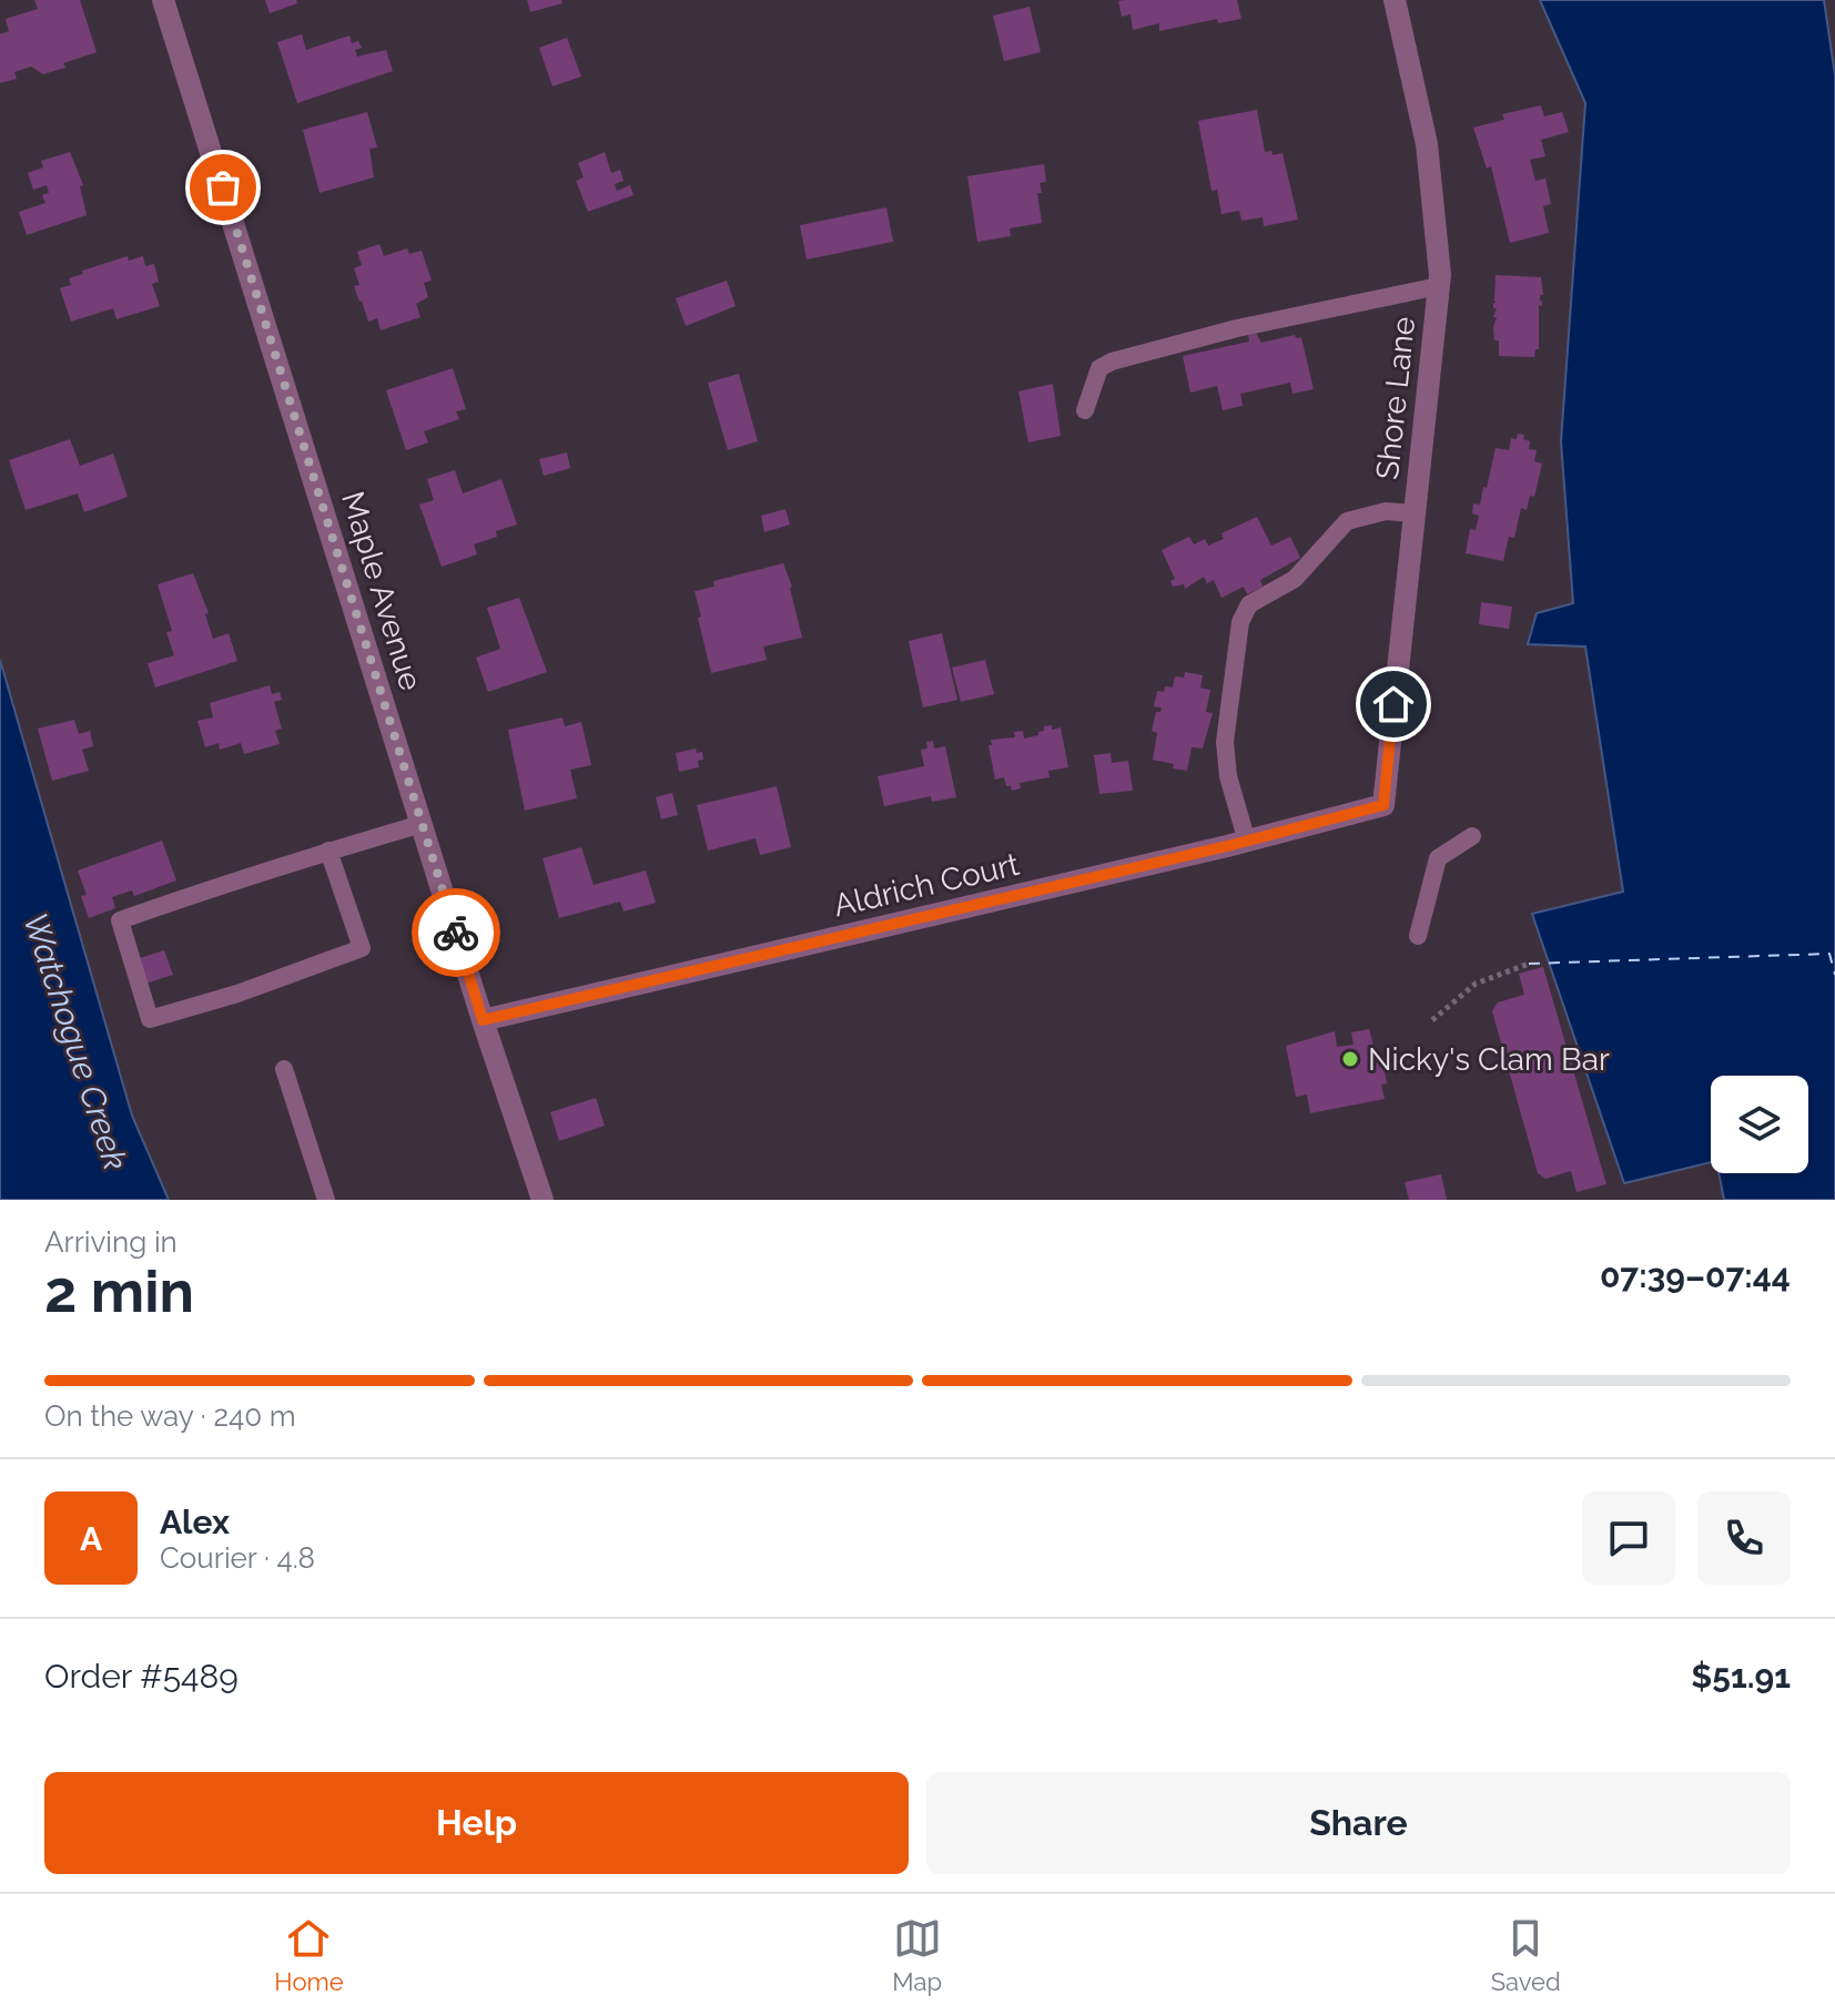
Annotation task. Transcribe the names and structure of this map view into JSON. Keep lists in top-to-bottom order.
{
  "streets": {
    "street": ["Shore Lane", "Maple Avenue", "Aldrich Court"]
  },
  "crossings": [
    ["Shore Lane", "Aldrich Court"],
    ["Maple Avenue", "Aldrich Court"]
  ],
  "water": ["Watchogue Creek"],
  "places": ["Nicky's Clam Bar"],
  "page": {
    "heading": ["2 min", "Arriving in", "07:39–07:44"],
    "panel": [
      "Alex",
      "Courier · 4.8",
      "Order #5489",
      "$51.91"
    ],
    "bar": "On the way · 240 m",
    "round": "A",
    "buttons": ["Help", "Share"],
    "tabs": ["Home", "Map", "Saved"]
  }
}
